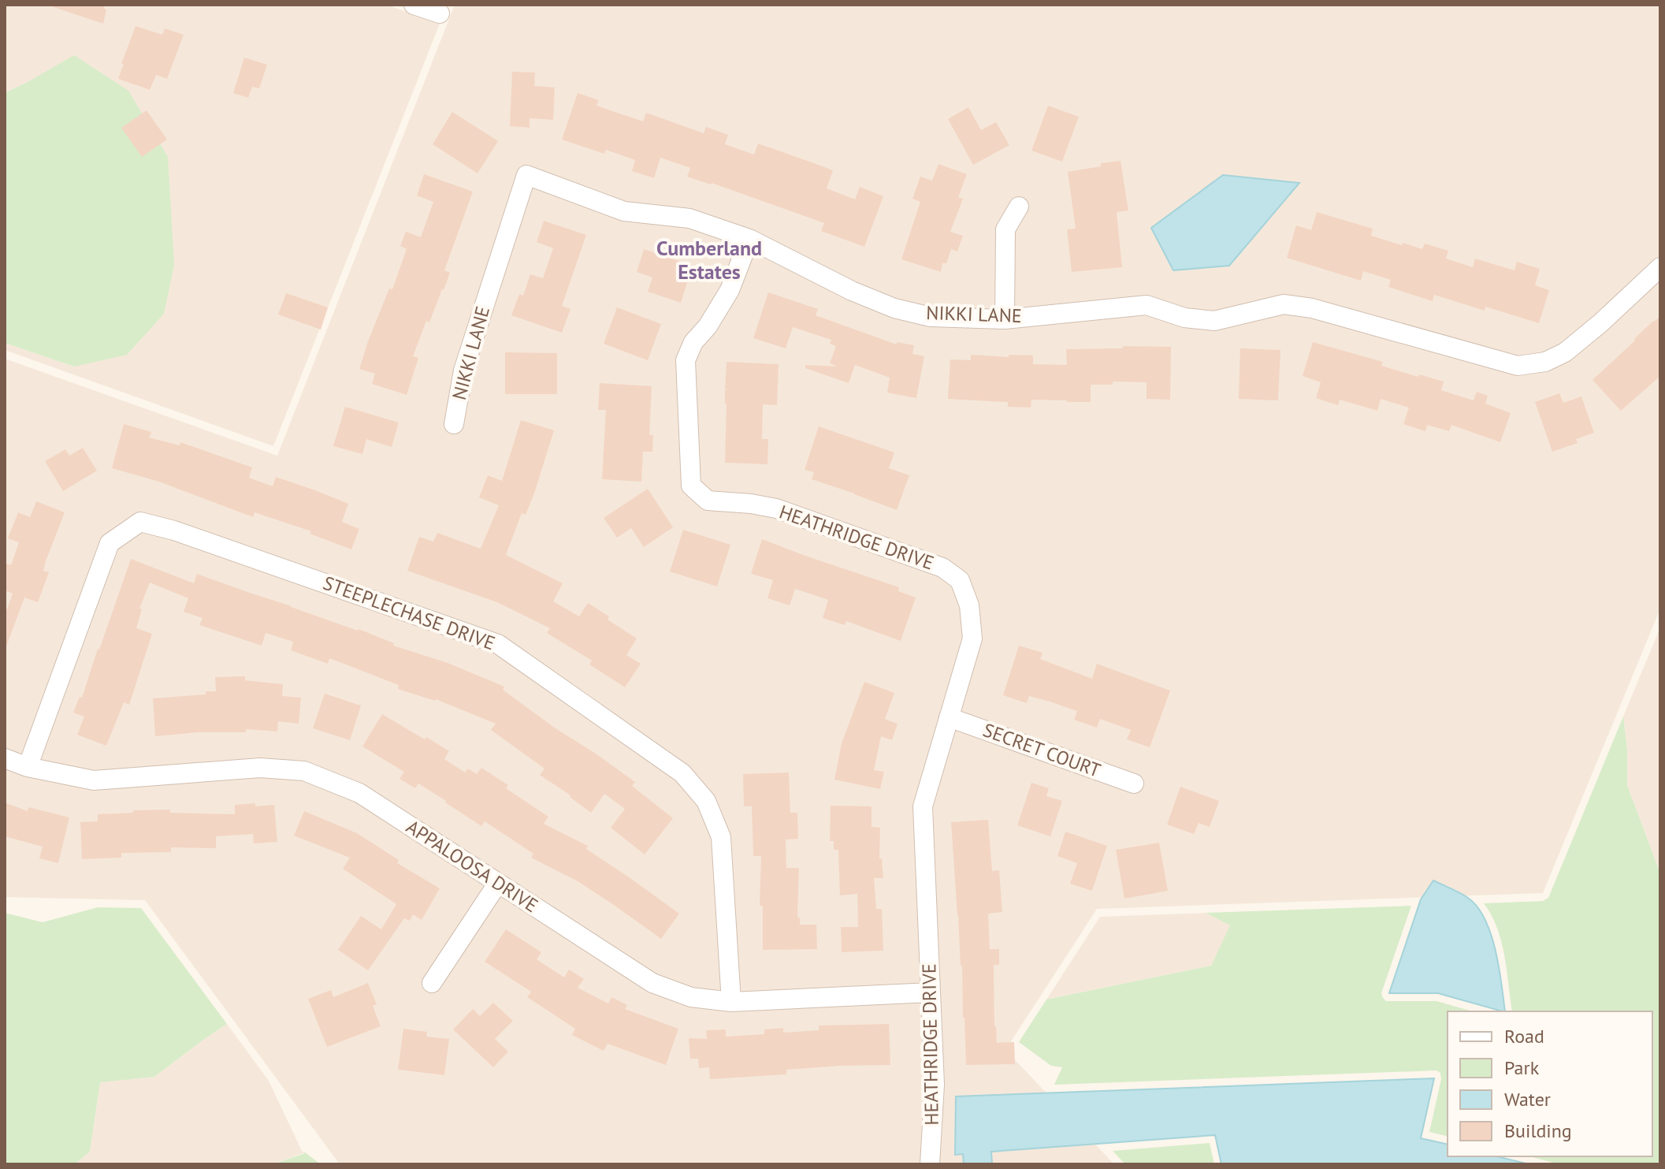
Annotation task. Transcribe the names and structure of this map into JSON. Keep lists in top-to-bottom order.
{
  "streets": {
    "street": [
      "NIKKI LANE",
      "HEATHRIDGE DRIVE",
      "STEEPLECHASE DRIVE",
      "SECRET COURT",
      "APPALOOSA DRIVE"
    ]
  },
  "crossings": [
    ["NIKKI LANE", "HEATHRIDGE DRIVE"],
    ["HEATHRIDGE DRIVE", "SECRET COURT"],
    ["HEATHRIDGE DRIVE", "APPALOOSA DRIVE"],
    ["STEEPLECHASE DRIVE", "APPALOOSA DRIVE"]
  ],
  "districts": ["Cumberland Estates"],
  "legend": [
    "Road",
    "Park",
    "Water",
    "Building"
  ]
}
